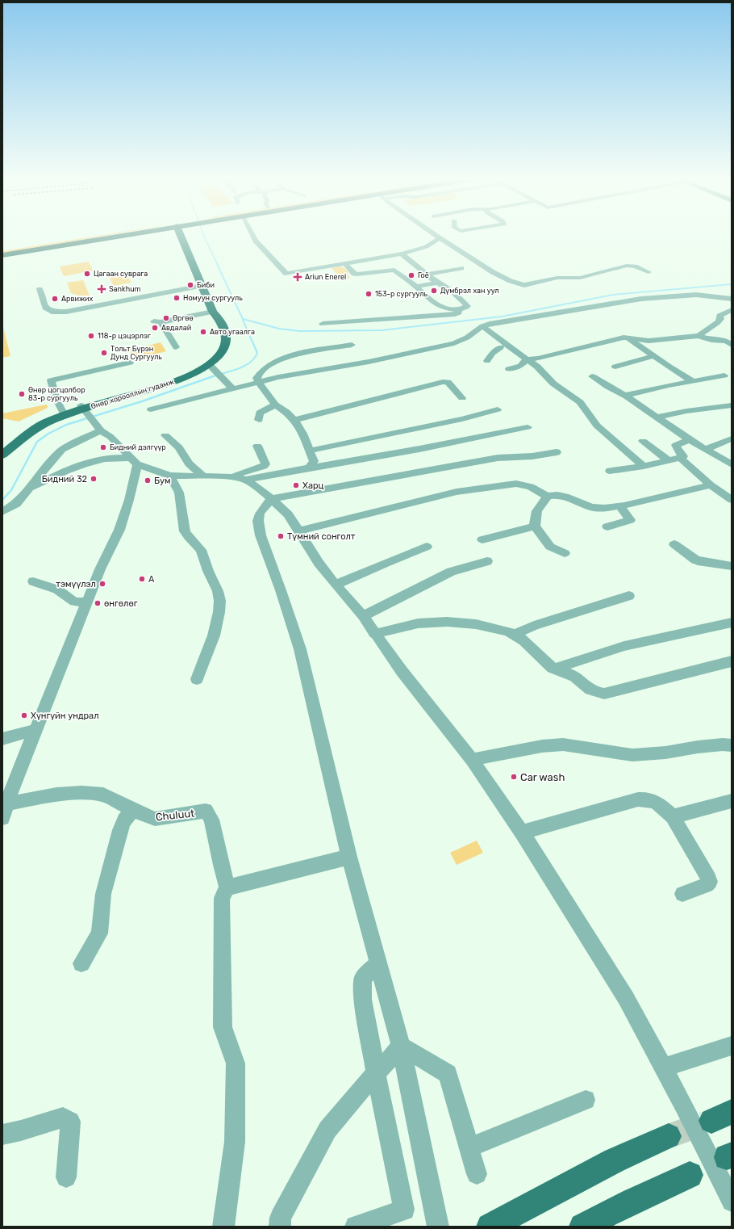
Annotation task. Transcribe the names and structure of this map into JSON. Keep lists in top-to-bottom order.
{
  "streets": {
    "main road": ["Өнөр хорооллын гудамж"],
    "street": ["Chuluut"]
  },
  "places": {
    "other": [
      "Цагаан суврага",
      "Гоё",
      "Биби",
      "Дүмбрэл хан уул",
      "153-р сургууль",
      "Номуун сургууль",
      "Арвижих",
      "Өргөө",
      "Авдалай",
      "Авто угаалга",
      "118-р цэцэрлэг",
      "Тольт Бүрэн Дунд Сургууль",
      "Өнөр цогцолбор 83-р сургууль",
      "Бидний дэлгүүр",
      "Бидний 32",
      "Бум",
      "Харц",
      "Түмний сонголт",
      "A",
      "тэмүүлэл",
      "өнгөлөг",
      "Хүнгүйн ундрал",
      "Car wash"
    ],
    "health": ["Ariun Enerel", "Sankhum"]
  }
}
